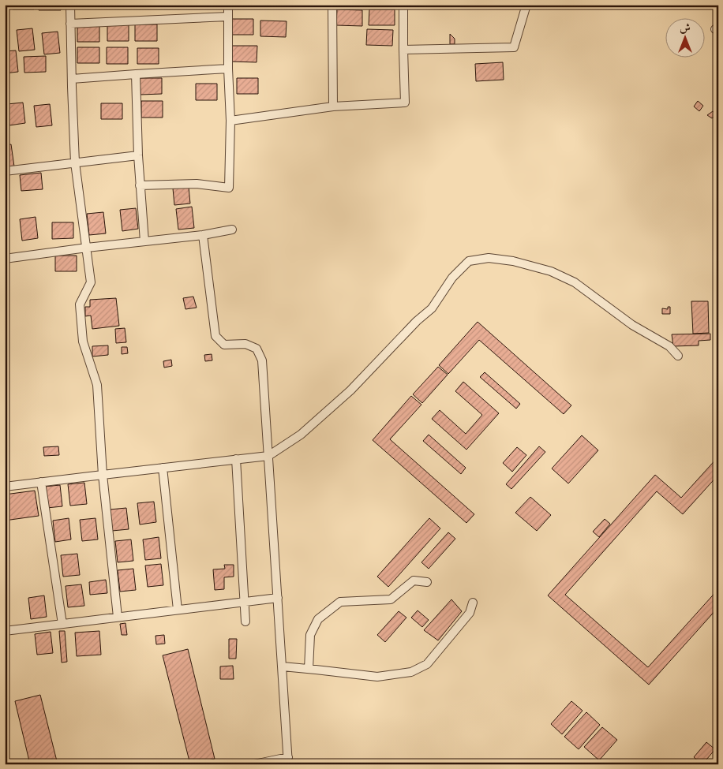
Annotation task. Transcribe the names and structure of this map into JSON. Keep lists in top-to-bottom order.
{
  "north": "top"
}
